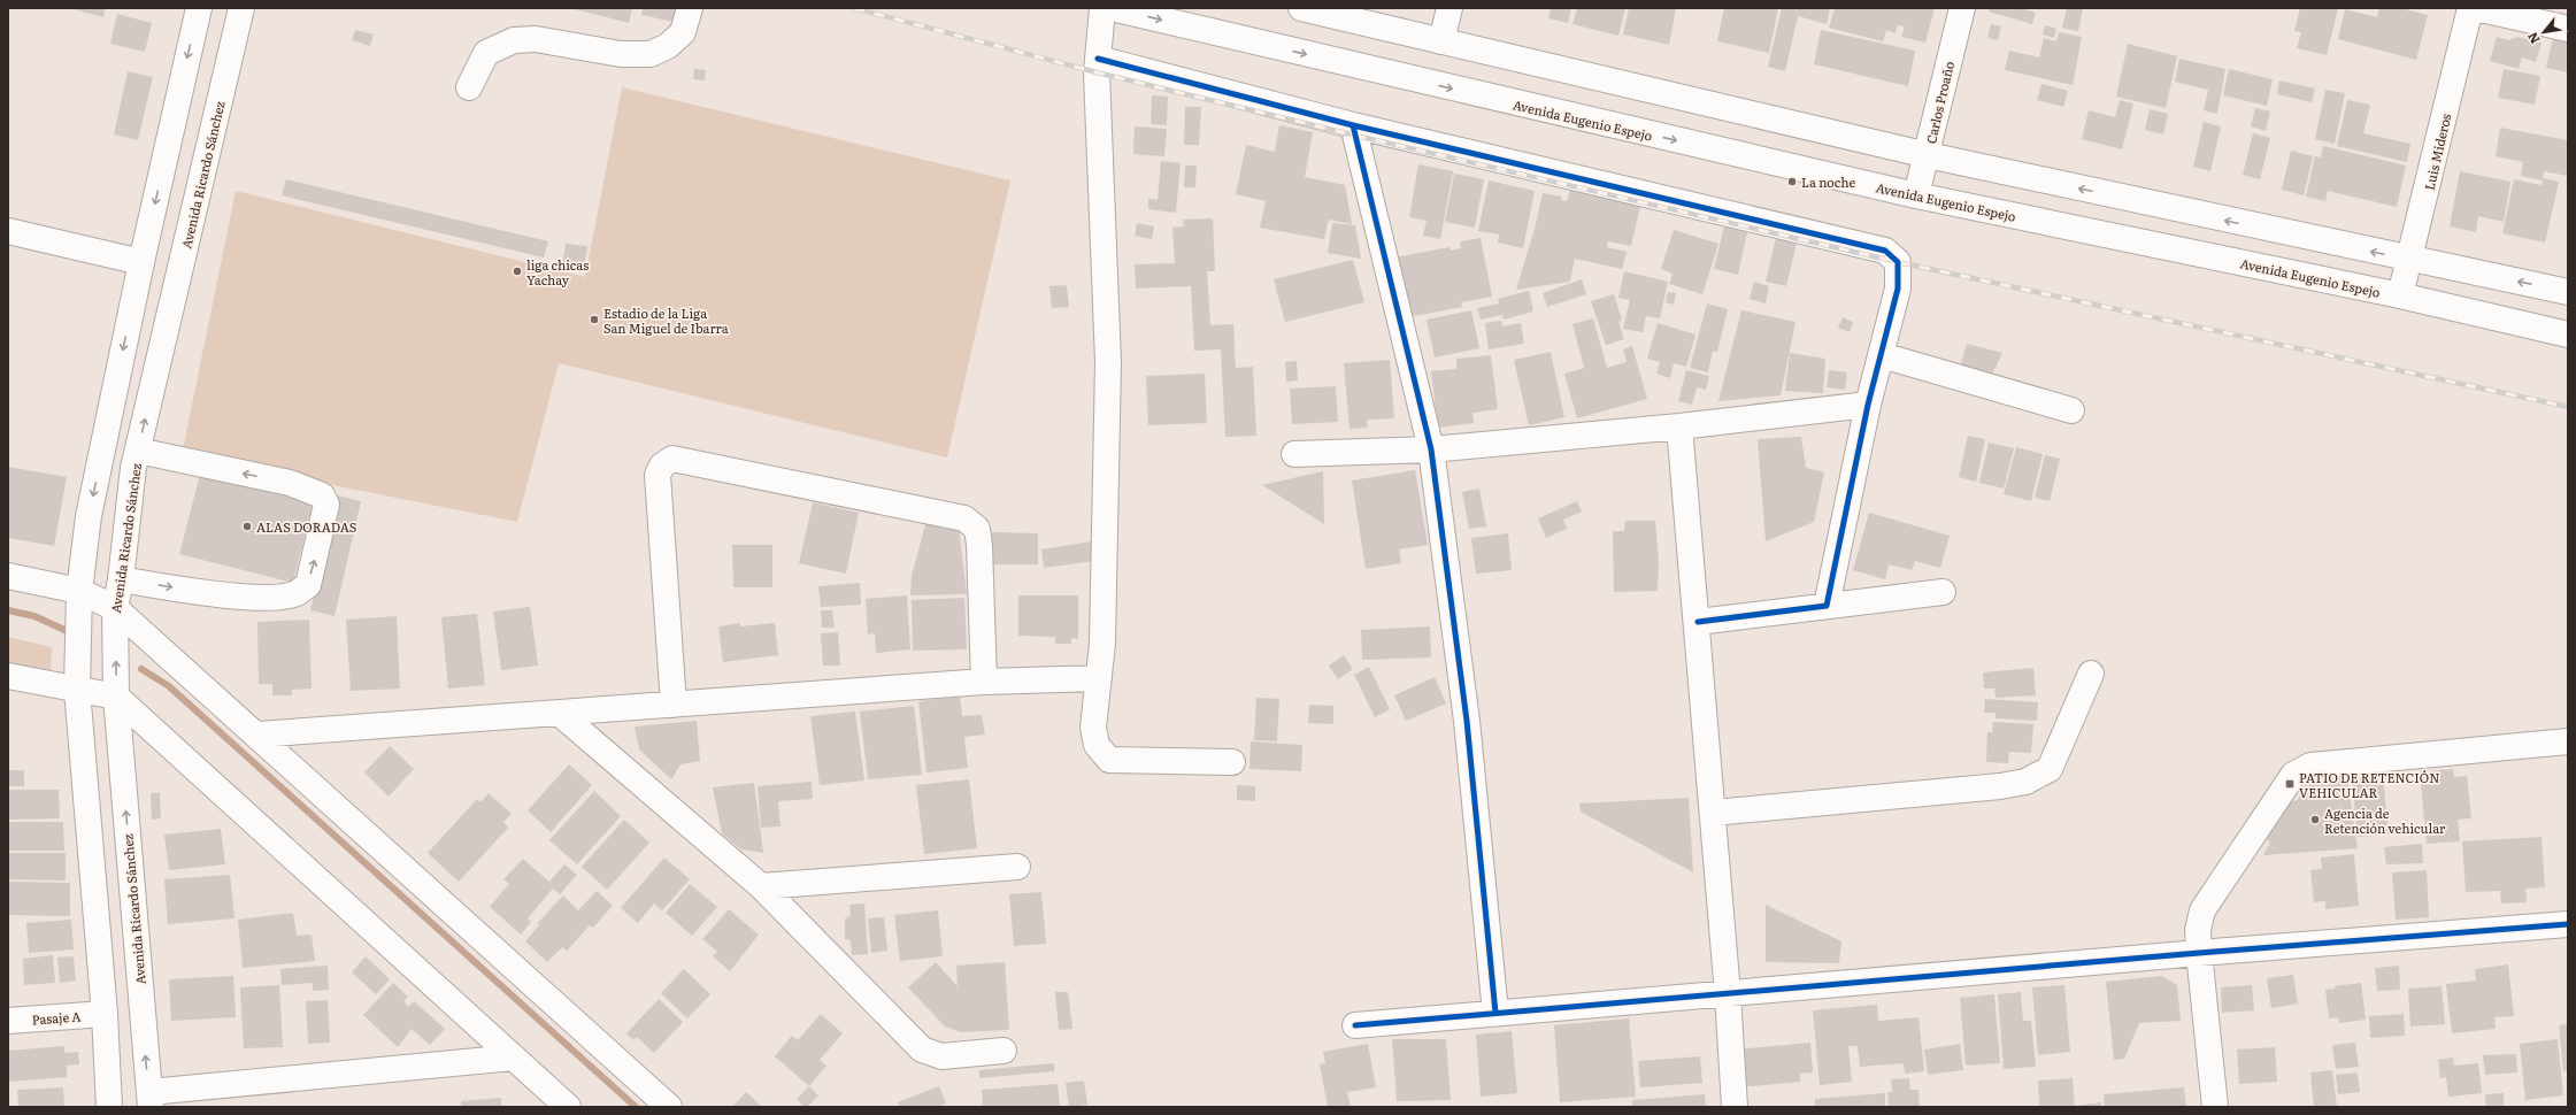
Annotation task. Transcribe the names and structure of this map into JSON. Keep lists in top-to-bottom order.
{
  "streets": {
    "street": [
      "Carlos Proaño",
      "Avenida Eugenio Espejo",
      "Luis Mideros",
      "Avenida Ricardo Sánchez",
      "Pasaje A"
    ]
  },
  "crossings": [
    ["Carlos Proaño", "Avenida Eugenio Espejo"],
    ["Avenida Eugenio Espejo", "Luis Mideros"]
  ],
  "places": {
    "other": [
      "La noche",
      "liga chicas Yachay",
      "Estadio de la Liga San Miguel de Ibarra",
      "ALAS DORADAS",
      "Agencia de Retención vehicular"
    ],
    "transit": ["PATIO DE RETENCIÓN VEHICULAR"]
  },
  "north": "bottom left"
}
